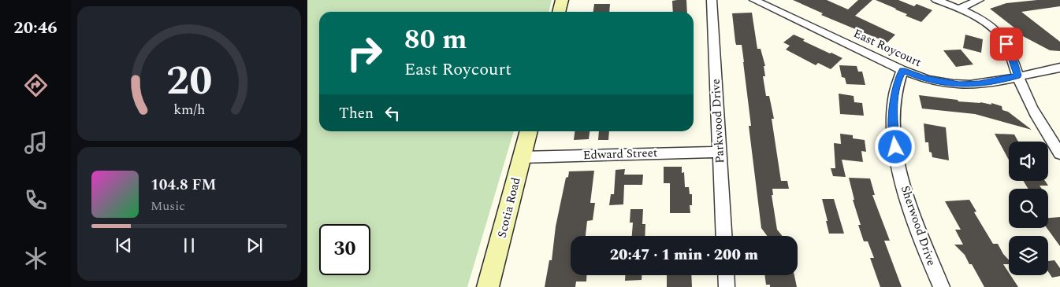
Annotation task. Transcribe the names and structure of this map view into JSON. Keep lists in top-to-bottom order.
{
  "streets": {
    "street": [
      "East Roycourt",
      "Parkwood Drive",
      "Edward Street",
      "Scotia Road",
      "Sherwood Drive"
    ]
  },
  "crossings": [
    ["East Roycourt", "Sherwood Drive"],
    ["Parkwood Drive", "Edward Street"],
    ["Edward Street", "Scotia Road"]
  ],
  "page": {
    "tabs": "20:46",
    "turn": ["80 m", "East Roycourt"],
    "then": "Then",
    "song": ["104.8 FM", "Music"],
    "limit": "30",
    "trip": "20:47 · 1 min · 200 m",
    "gauge": ["20", "km/h"]
  }
}
